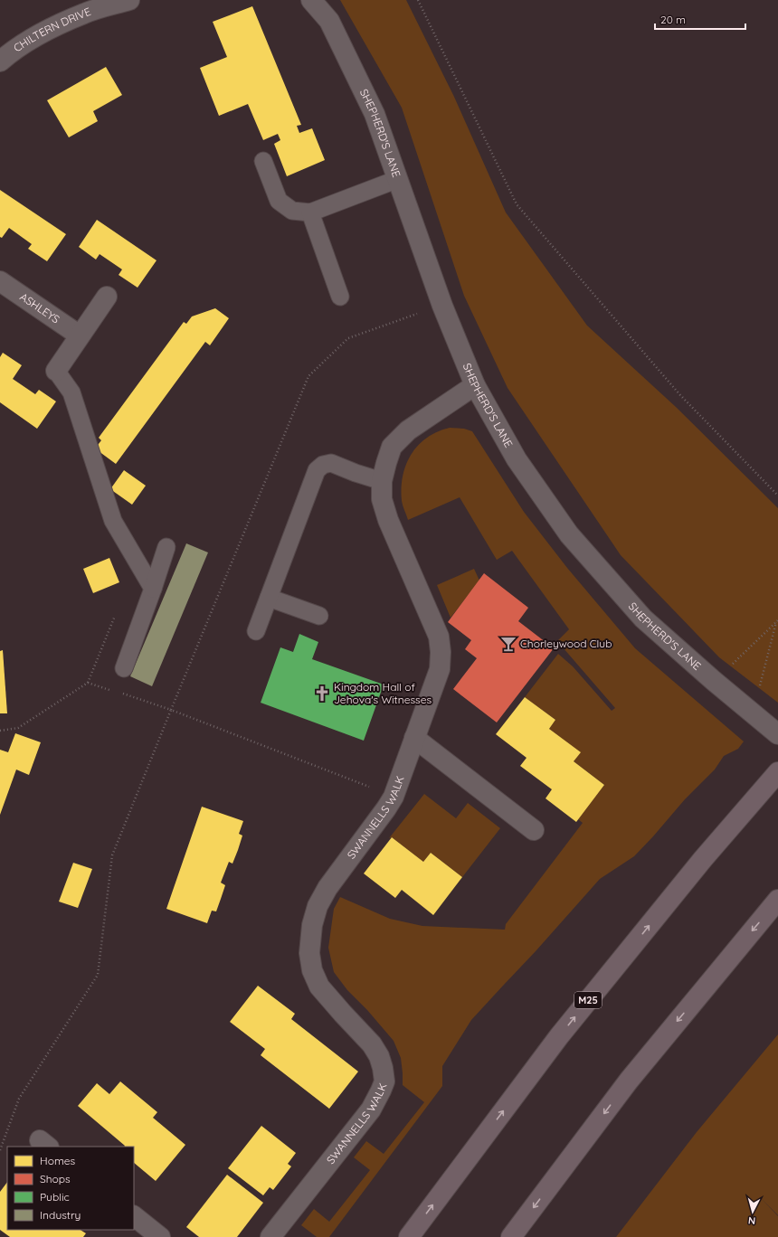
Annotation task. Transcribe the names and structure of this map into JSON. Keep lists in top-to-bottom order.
{
  "streets": {
    "highway": ["M25"],
    "street": [
      "CHILTERN DRIVE",
      "SHEPHERD'S LANE",
      "ASHLEYS",
      "SWANNELLS WALK"
    ]
  },
  "crossings": [
    ["SHEPHERD'S LANE", "SWANNELLS WALK"]
  ],
  "places": {
    "bar": ["Chorleywood Club"],
    "church": ["Kingdom Hall of Jehova's Witnesses"]
  },
  "legend": [
    "Homes",
    "Shops",
    "Public",
    "Industry"
  ],
  "scale_bar": "20 m",
  "north": "bottom"
}
